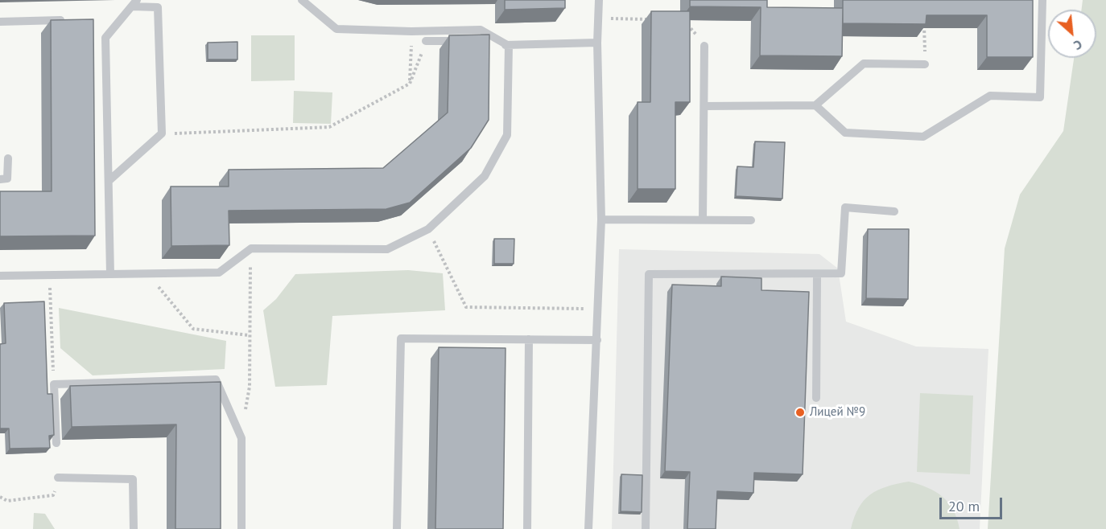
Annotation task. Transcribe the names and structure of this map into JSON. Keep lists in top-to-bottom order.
{
  "places": ["Лицей №9"],
  "scale_bar": "20 m",
  "north": "bottom right"
}
